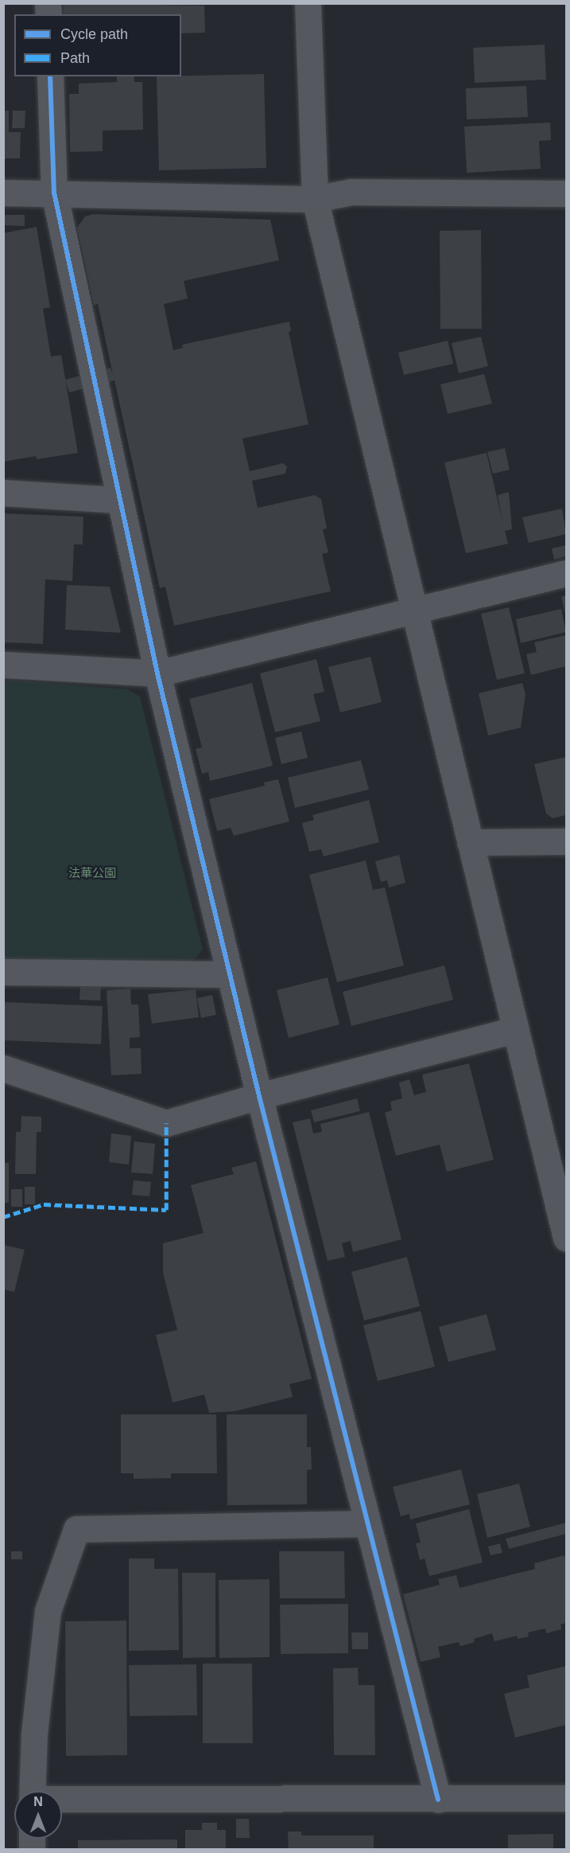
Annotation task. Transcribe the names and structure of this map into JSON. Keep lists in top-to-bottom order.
{
  "parks": ["法華公園"],
  "legend": ["Cycle path", "Path"],
  "north": "top"
}
